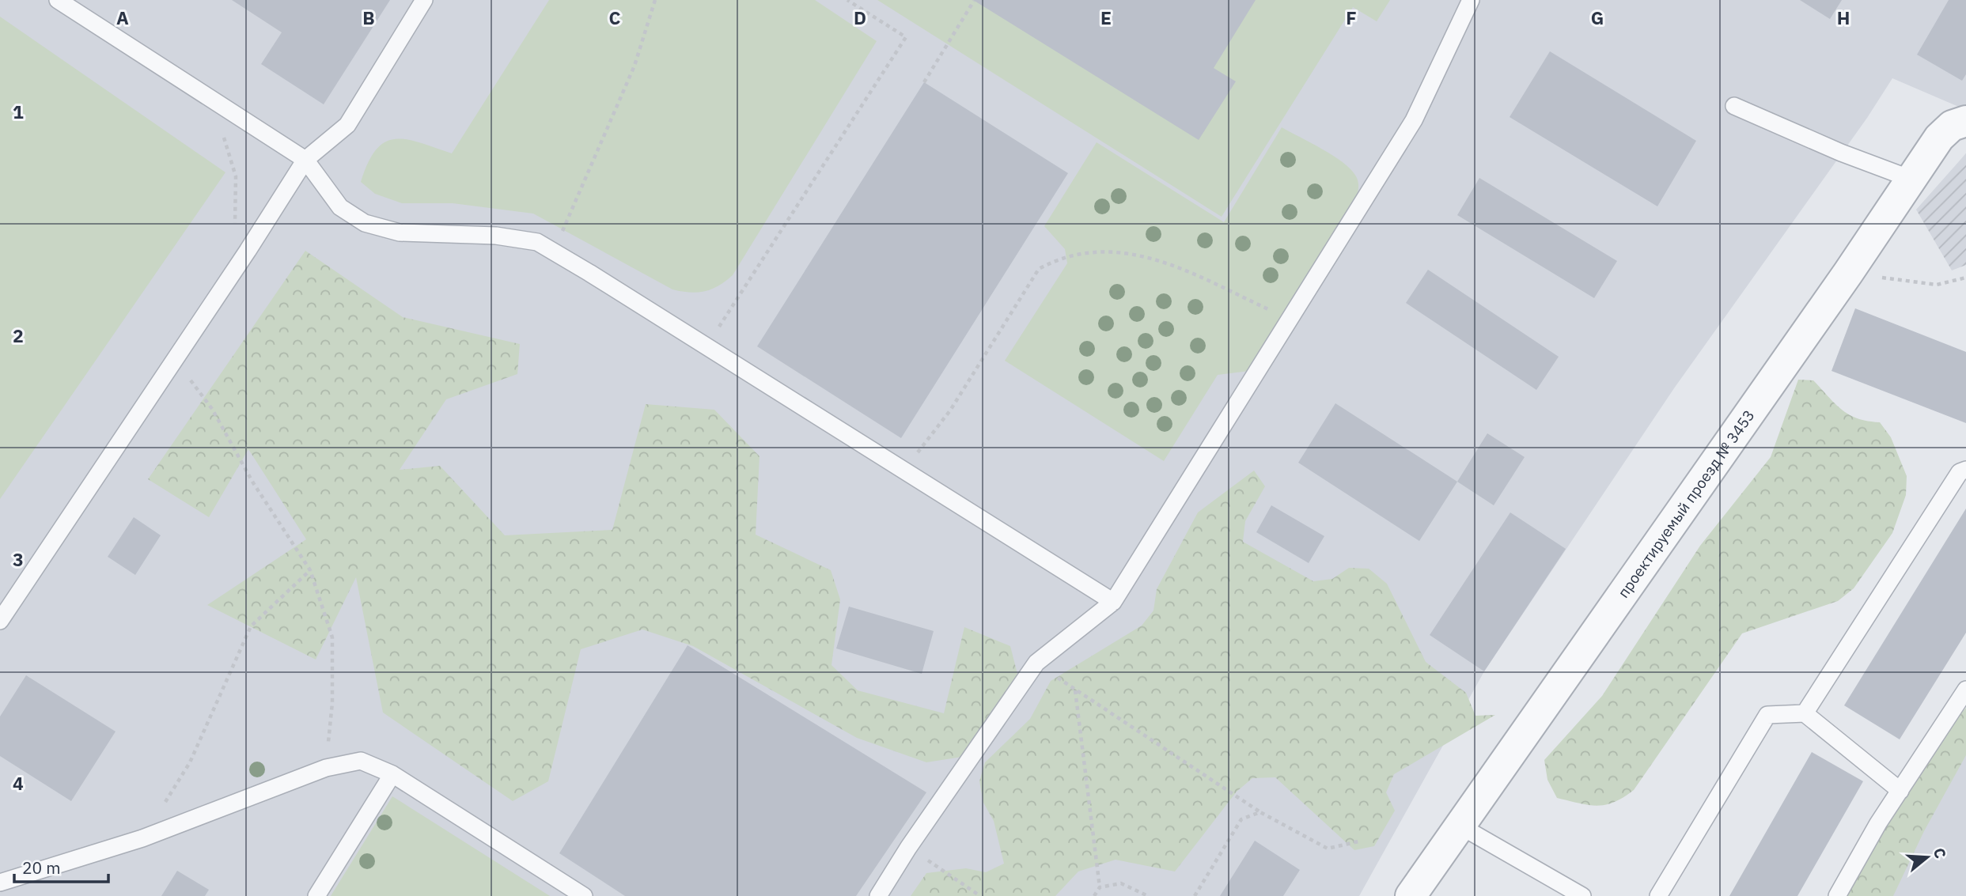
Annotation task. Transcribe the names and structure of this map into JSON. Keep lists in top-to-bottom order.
{
  "streets": {
    "street": ["проектируемый проезд № 3453"]
  },
  "scale_bar": "20 m",
  "north": "right",
  "grid": {
    "columns": [
      "A",
      "B",
      "C",
      "D",
      "E",
      "F",
      "G",
      "H"
    ],
    "rows": [
      "1",
      "2",
      "3",
      "4"
    ]
  }
}
